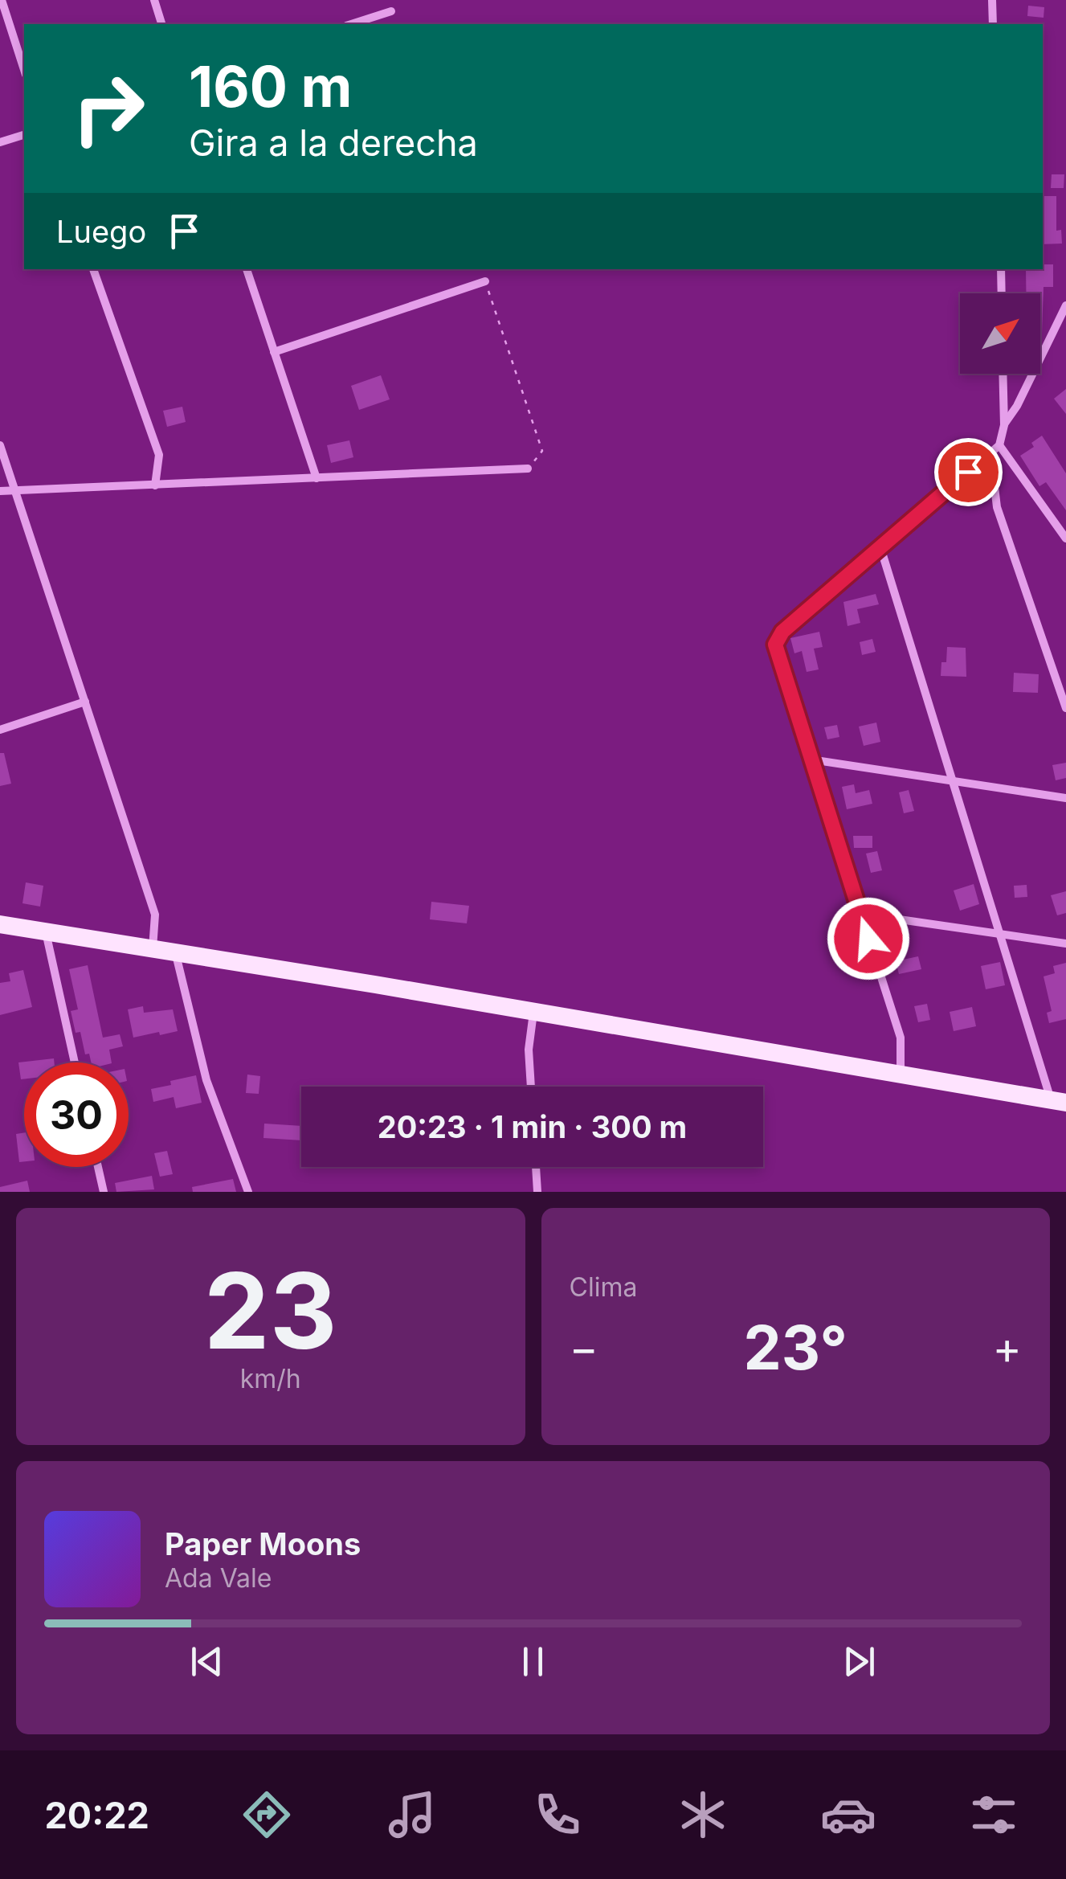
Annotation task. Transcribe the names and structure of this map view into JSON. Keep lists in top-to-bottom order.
{
  "north": "top right",
  "page": {
    "turn": ["160 m", "Gira a la derecha"],
    "then": "Luego",
    "limit": "30",
    "trip": "20:23 · 1 min · 300 m",
    "tile": [
      ["23", "km/h"],
      "Clima"
    ],
    "heat": ["−", "23°", "+"],
    "song": ["Paper Moons", "Ada Vale"],
    "tabs": "20:22"
  }
}
